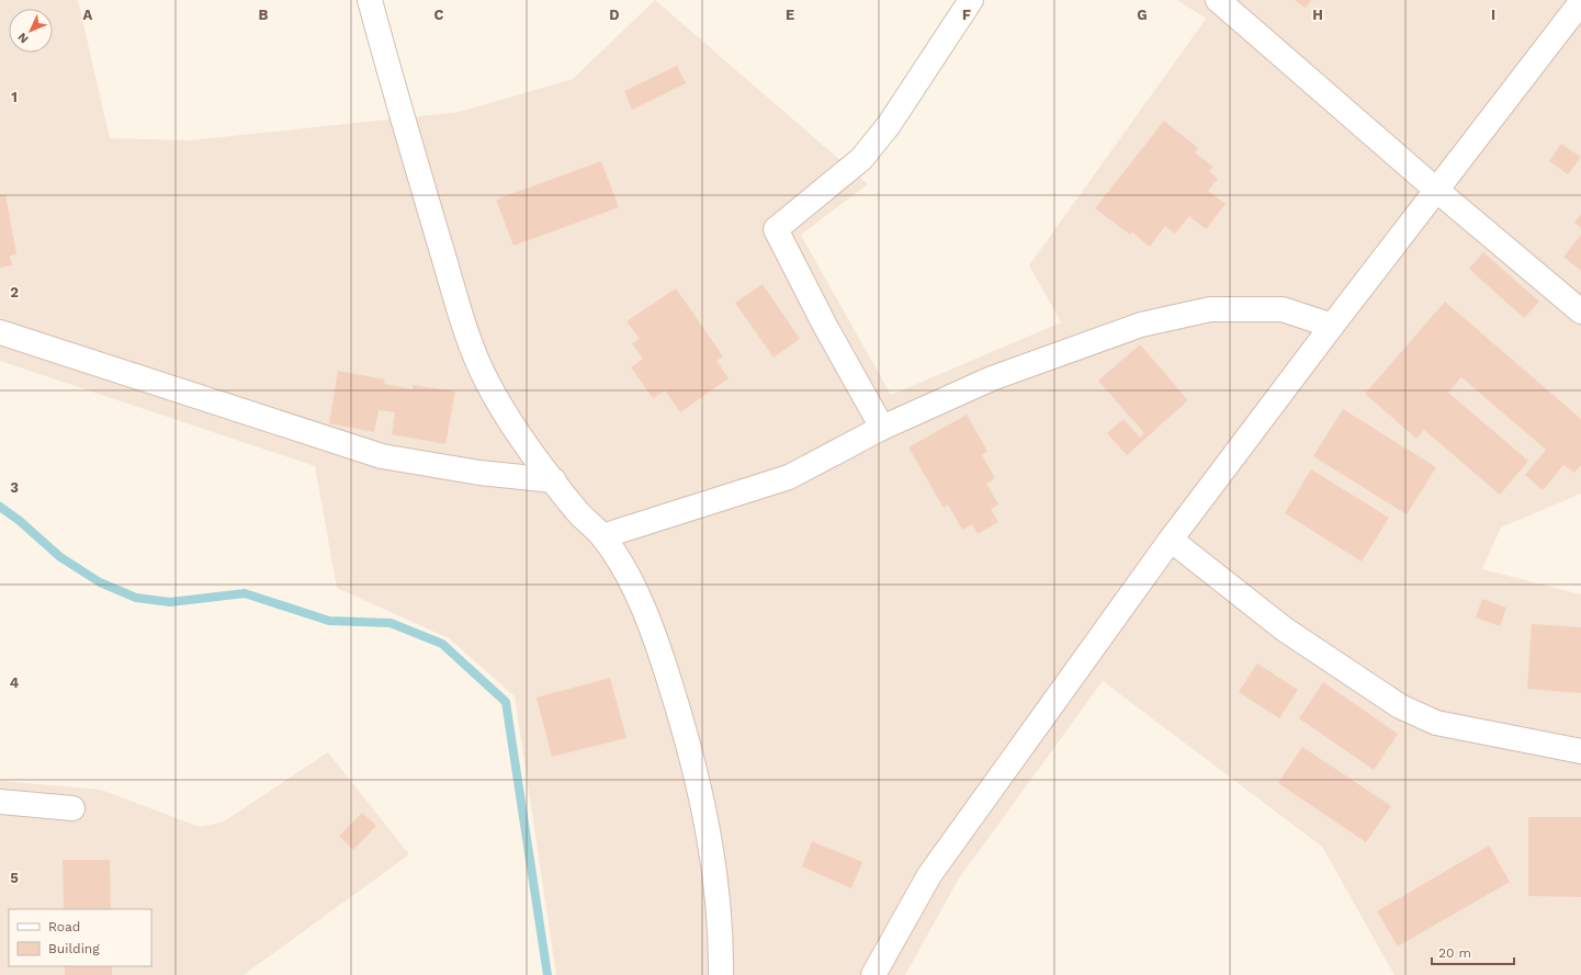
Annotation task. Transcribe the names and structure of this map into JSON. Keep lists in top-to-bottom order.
{
  "legend": ["Road", "Building"],
  "scale_bar": "20 m",
  "north": "bottom left",
  "grid": {
    "columns": [
      "A",
      "B",
      "C",
      "D",
      "E",
      "F",
      "G",
      "H",
      "I"
    ],
    "rows": [
      "1",
      "2",
      "3",
      "4",
      "5"
    ]
  }
}
